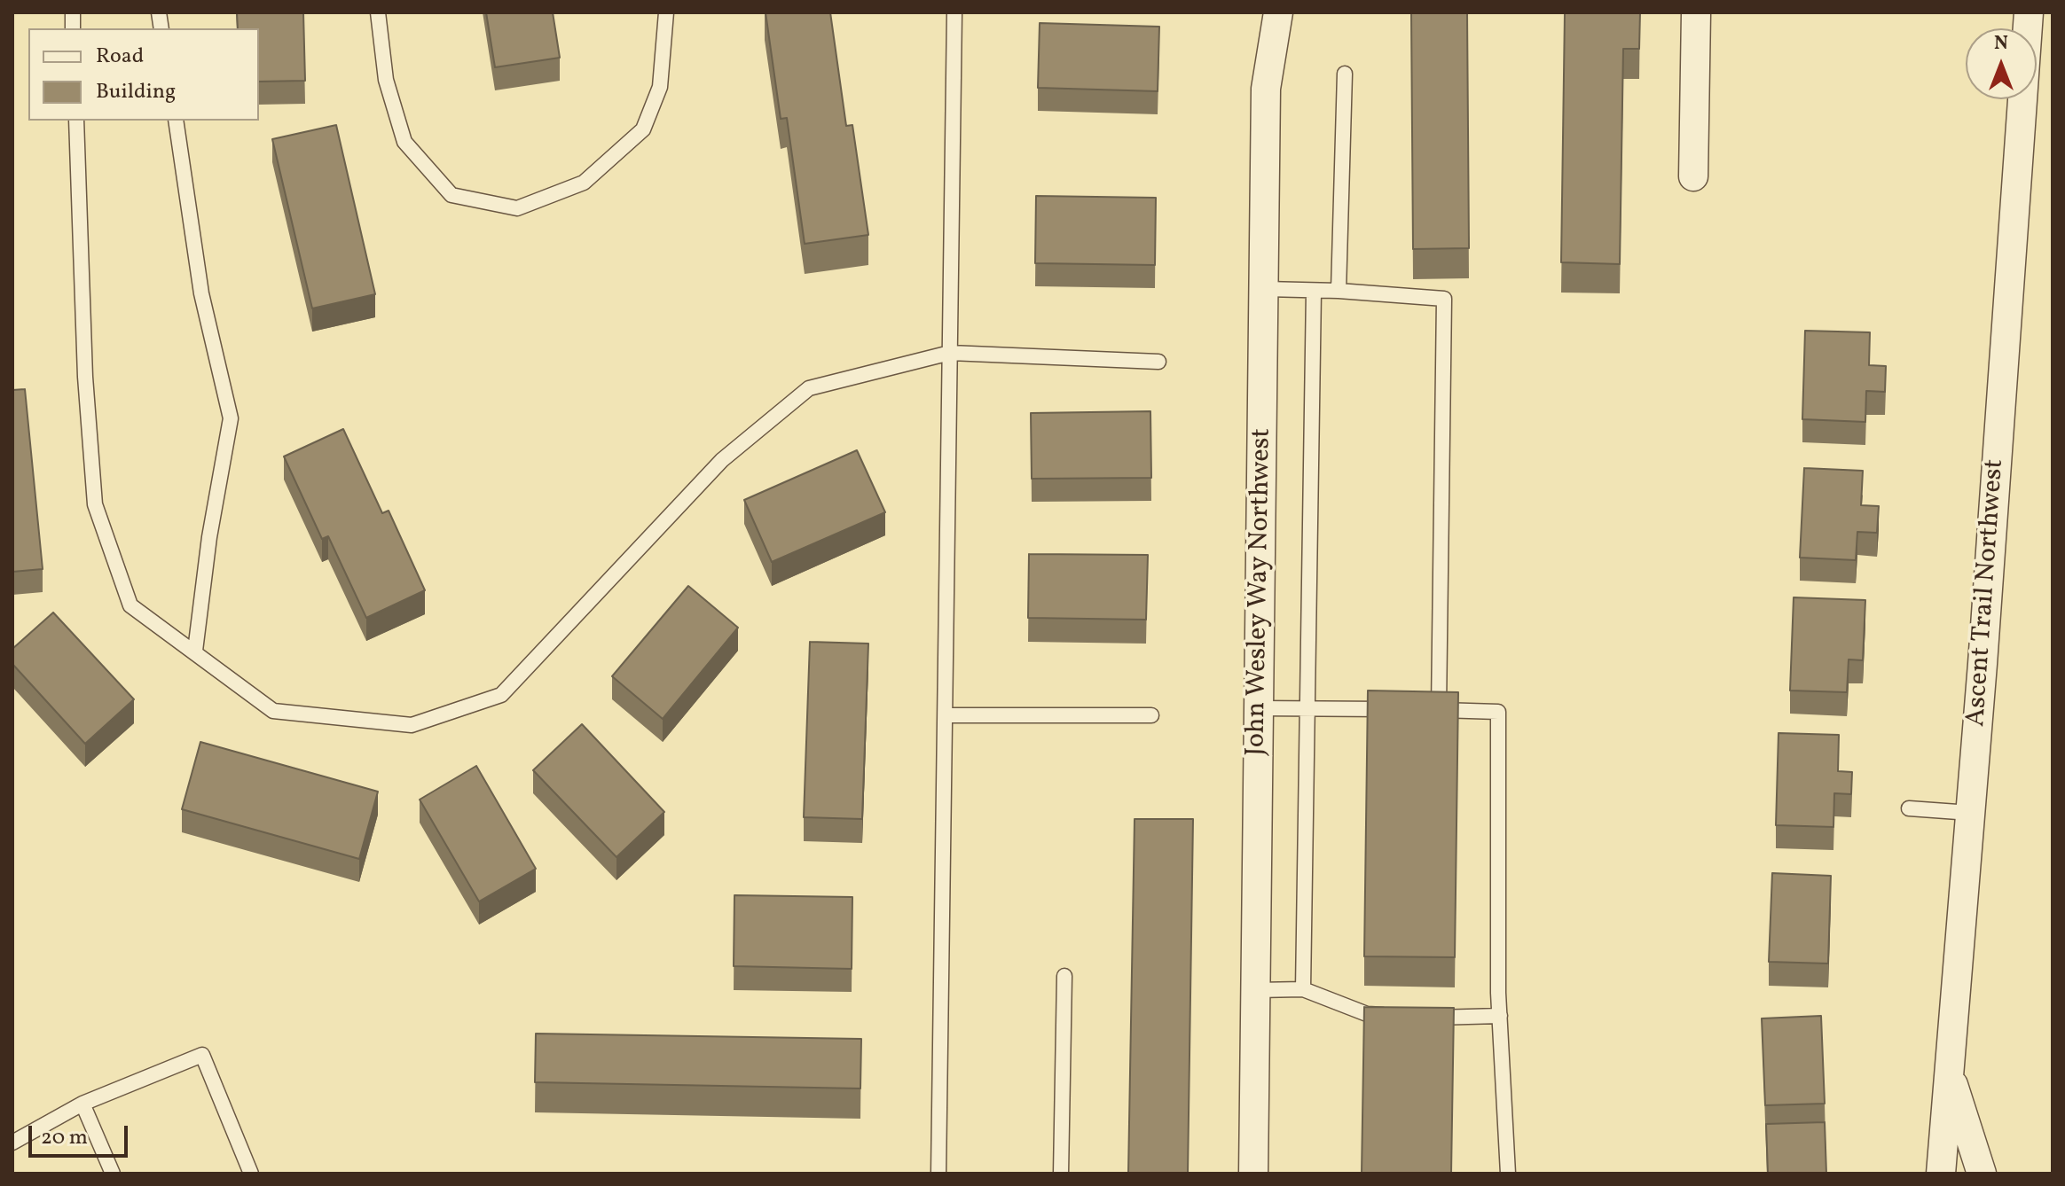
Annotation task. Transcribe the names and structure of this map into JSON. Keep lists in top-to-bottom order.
{
  "streets": {
    "street": ["John Wesley Way Northwest", "Ascent Trail Northwest"]
  },
  "legend": ["Road", "Building"],
  "scale_bar": "20 m",
  "north": "top"
}
